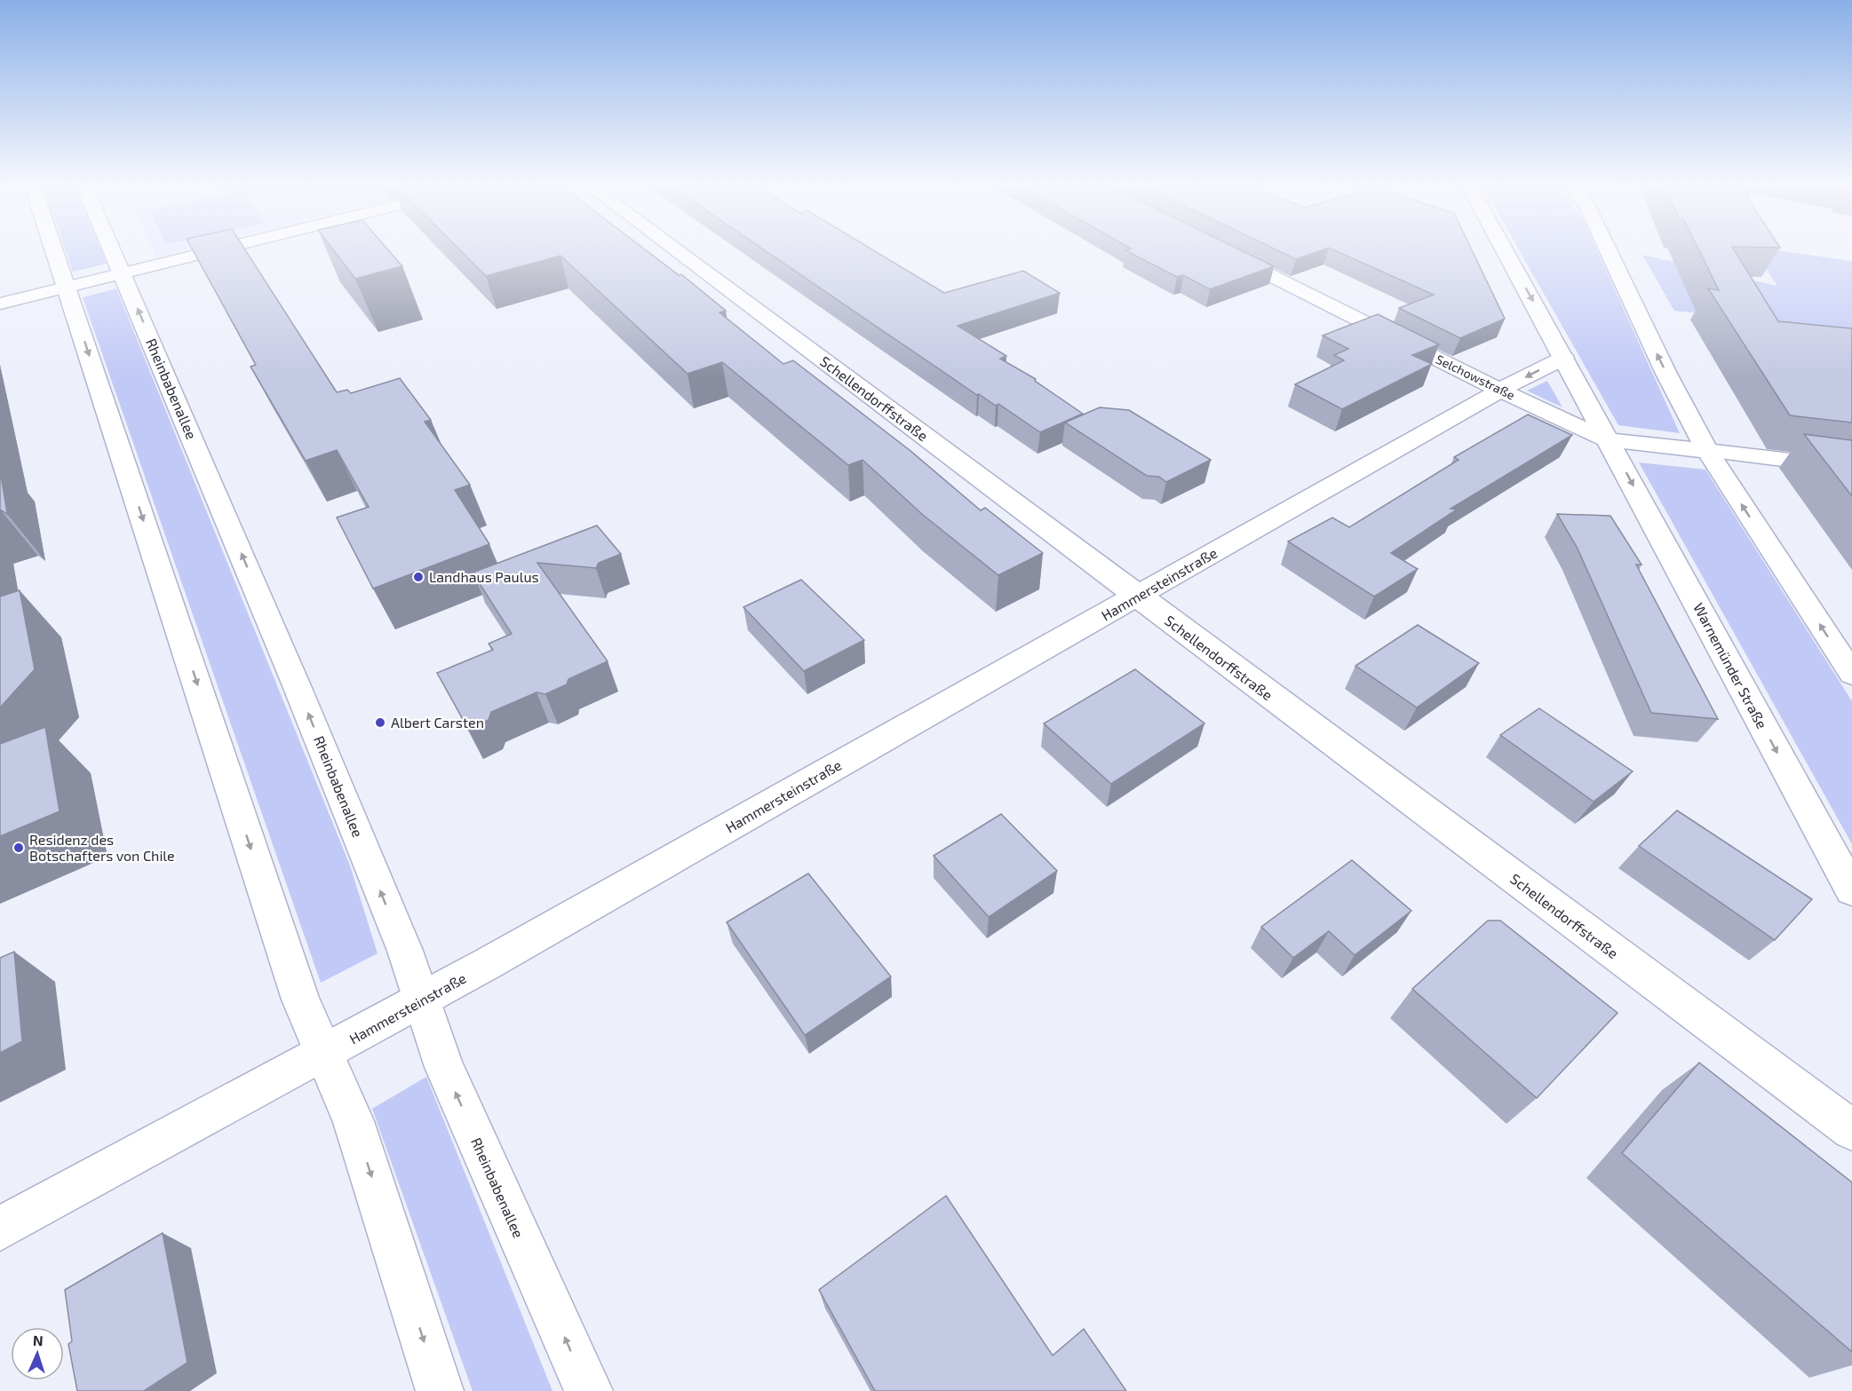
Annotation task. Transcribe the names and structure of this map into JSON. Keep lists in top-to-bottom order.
{
  "streets": {
    "street": [
      "Selchowstraße",
      "Rheinbabenallee",
      "Schellendorffstraße",
      "Hammersteinstraße",
      "Warnemünder Straße"
    ]
  },
  "crossings": [
    ["Selchowstraße", "Hammersteinstraße"],
    ["Selchowstraße", "Warnemünder Straße"],
    ["Rheinbabenallee", "Hammersteinstraße"],
    ["Schellendorffstraße", "Hammersteinstraße"],
    ["Hammersteinstraße", "Warnemünder Straße"]
  ],
  "places": ["Landhaus Paulus", "Albert Carsten", "Residenz des Botschafters von Chile"],
  "north": "top"
}
